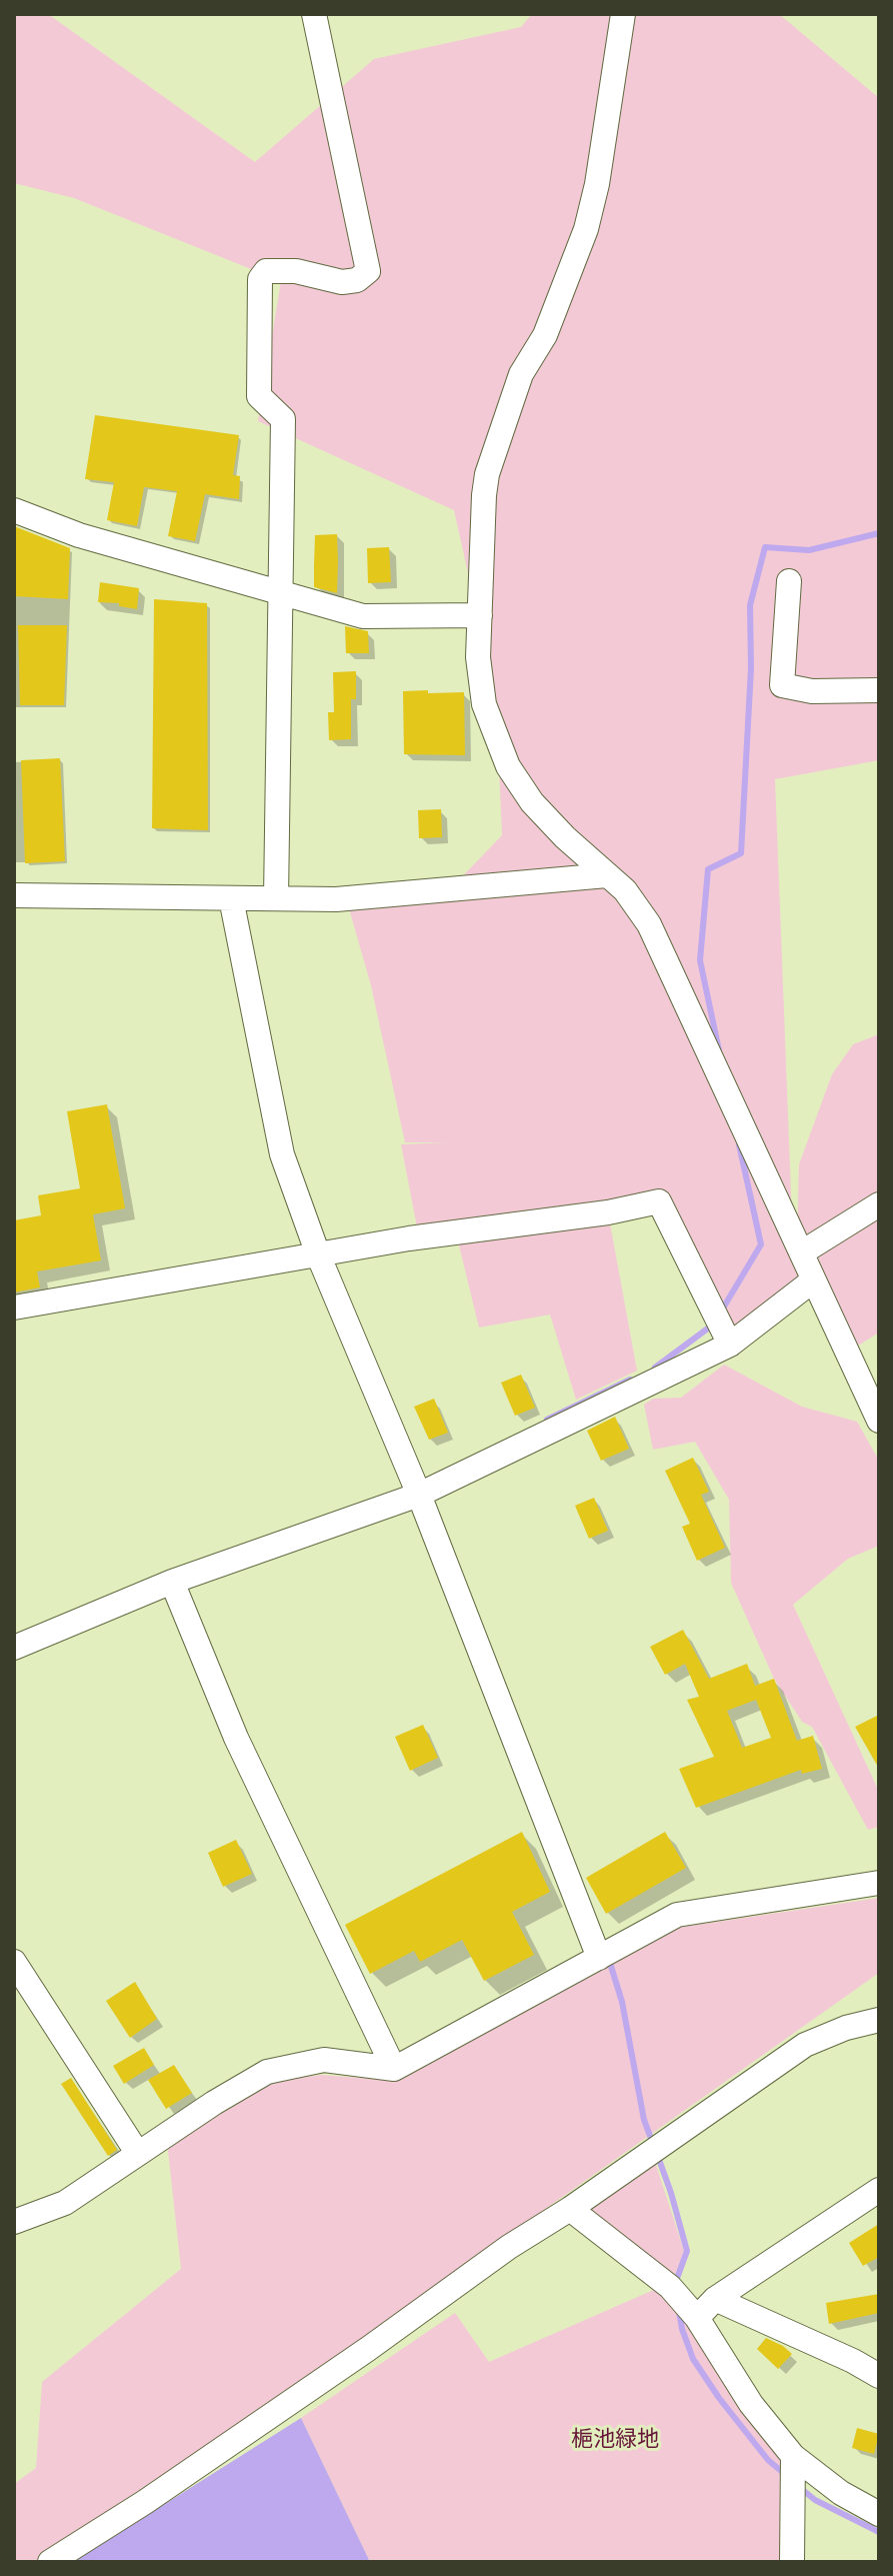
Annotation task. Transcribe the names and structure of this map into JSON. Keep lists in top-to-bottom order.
{
  "parks": ["梔池緑地"]
}
